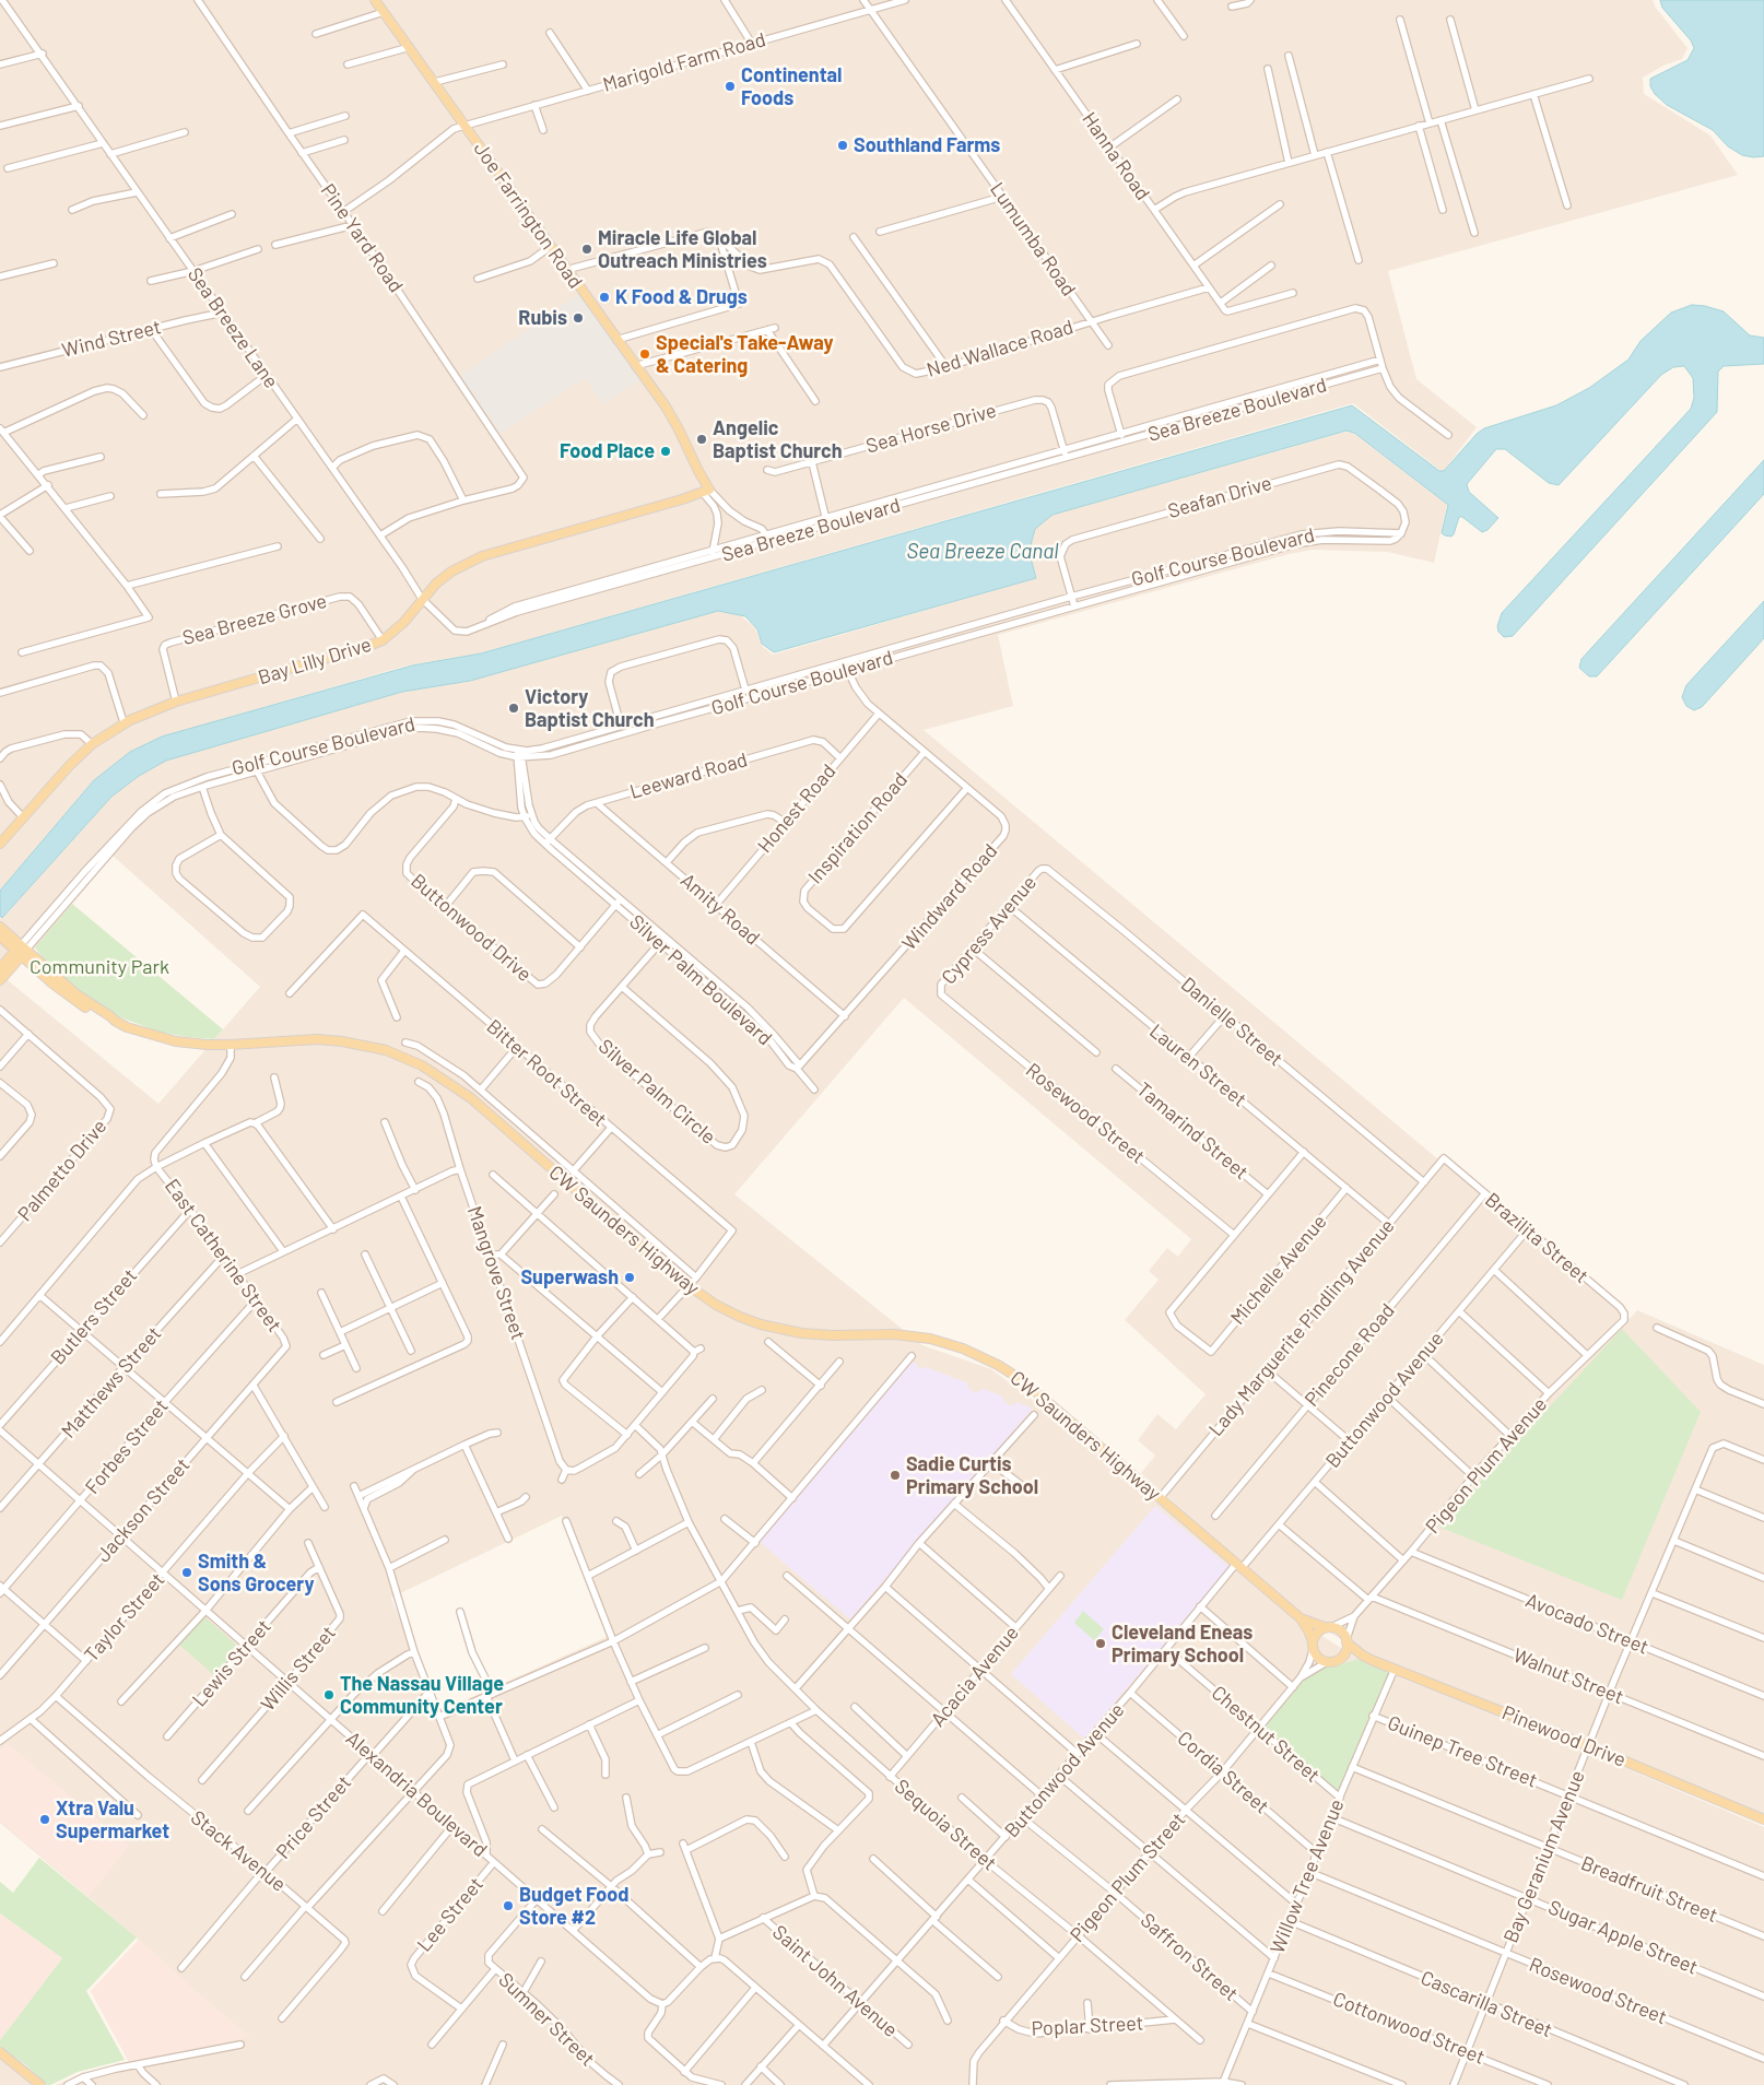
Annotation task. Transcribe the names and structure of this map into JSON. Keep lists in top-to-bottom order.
{
  "streets": {
    "main road": [
      "Joe Farrington Road",
      "Bay Lilly Drive",
      "CW Saunders Highway",
      "Pinewood Drive"
    ],
    "street": [
      "Marigold Farm Road",
      "Hanna Road",
      "Pine Yard Road",
      "Lumumba Road",
      "Sea Breeze Lane",
      "Wind Street",
      "Ned Wallace Road",
      "Sea Breeze Boulevard",
      "Sea Horse Drive",
      "Seafan Drive",
      "Golf Course Boulevard",
      "Sea Breeze Grove",
      "Leeward Road",
      "Honest Road",
      "Inspiration Road",
      "Windward Road",
      "Amity Road",
      "Buttonwood Drive",
      "Cypress Avenue",
      "Silver Palm Boulevard",
      "Danielle Street",
      "Lauren Street",
      "Bitter Root Street",
      "Silver Palm Circle",
      "Rosewood Street",
      "Tamarind Street",
      "Palmetto Drive",
      "Brazilita Street",
      "East Catherine Street",
      "Michelle Avenue",
      "Mangrove Street",
      "Butlers Street",
      "Lady Marguerite Pindling Avenue",
      "Pinecone Road",
      "Matthews Street",
      "Buttonwood Avenue",
      "Forbes Street",
      "Pigeon Plum Avenue",
      "Jackson Street",
      "Taylor Street",
      "Avocado Street",
      "Lewis Street",
      "Willis Street",
      "Acacia Avenue",
      "Walnut Street",
      "Chestnut Street",
      "Guinep Tree Street",
      "Cordia Street",
      "Alexandria Boulevard",
      "Price Street",
      "Sequoia Street",
      "Stack Avenue",
      "Bay Geranium Avenue",
      "Willow Tree Avenue",
      "Pigeon Plum Street",
      "Breadfruit Street",
      "Lee Street",
      "Sugar Apple Street",
      "Saffron Street",
      "Saint John Avenue",
      "Cascarilla Street",
      "Sumner Street",
      "Poplar Street",
      "Cottonwood Street"
    ]
  },
  "crossings": [
    ["Marigold Farm Road", "Joe Farrington Road"],
    ["Marigold Farm Road", "Pine Yard Road"],
    ["Marigold Farm Road", "Lumumba Road"],
    ["Hanna Road", "Ned Wallace Road"],
    ["Joe Farrington Road", "Sea Breeze Boulevard"],
    ["Joe Farrington Road", "Bay Lilly Drive"],
    ["Lumumba Road", "Ned Wallace Road"],
    ["Sea Breeze Lane", "Wind Street"],
    ["Sea Breeze Lane", "Sea Breeze Boulevard"],
    ["Sea Breeze Lane", "Bay Lilly Drive"],
    ["Sea Breeze Boulevard", "Sea Horse Drive"],
    ["Sea Breeze Boulevard", "Bay Lilly Drive"],
    ["Seafan Drive", "Golf Course Boulevard"],
    ["Golf Course Boulevard", "Windward Road"],
    ["Golf Course Boulevard", "Silver Palm Boulevard"],
    ["Golf Course Boulevard", "CW Saunders Highway"],
    ["Sea Breeze Grove", "Bay Lilly Drive"],
    ["Leeward Road", "Honest Road"],
    ["Leeward Road", "Amity Road"],
    ["Leeward Road", "Silver Palm Boulevard"],
    ["Honest Road", "Windward Road"],
    ["Honest Road", "Amity Road"],
    ["Inspiration Road", "Windward Road"],
    ["Windward Road", "Amity Road"],
    ["Windward Road", "Silver Palm Boulevard"],
    ["Buttonwood Drive", "Silver Palm Boulevard"],
    ["Cypress Avenue", "Danielle Street"],
    ["Cypress Avenue", "Lauren Street"],
    ["Cypress Avenue", "Rosewood Street"],
    ["Silver Palm Boulevard", "Silver Palm Circle"],
    ["Danielle Street", "Lady Marguerite Pindling Avenue"],
    ["Lauren Street", "Michelle Avenue"],
    ["Lauren Street", "Lady Marguerite Pindling Avenue"],
    ["Rosewood Street", "Michelle Avenue"],
    ["Rosewood Street", "Bay Geranium Avenue"],
    ["Rosewood Street", "Willow Tree Avenue"],
    ["CW Saunders Highway", "Lady Marguerite Pindling Avenue"],
    ["CW Saunders Highway", "Buttonwood Avenue"],
    ["CW Saunders Highway", "Pigeon Plum Avenue"],
    ["CW Saunders Highway", "Pinewood Drive"],
    ["CW Saunders Highway", "Pigeon Plum Street"],
    ["Brazilita Street", "Lady Marguerite Pindling Avenue"],
    ["Brazilita Street", "Pinecone Road"],
    ["Brazilita Street", "Buttonwood Avenue"],
    ["Brazilita Street", "Pigeon Plum Avenue"],
    ["East Catherine Street", "Butlers Street"],
    ["East Catherine Street", "Matthews Street"],
    ["East Catherine Street", "Forbes Street"],
    ["East Catherine Street", "Jackson Street"],
    ["Matthews Street", "Alexandria Boulevard"],
    ["Buttonwood Avenue", "Walnut Street"],
    ["Buttonwood Avenue", "Chestnut Street"],
    ["Buttonwood Avenue", "Cordia Street"],
    ["Buttonwood Avenue", "Sequoia Street"],
    ["Buttonwood Avenue", "Saffron Street"],
    ["Buttonwood Avenue", "Saint John Avenue"],
    ["Forbes Street", "Alexandria Boulevard"],
    ["Pigeon Plum Avenue", "Avocado Street"],
    ["Pigeon Plum Avenue", "Walnut Street"],
    ["Pigeon Plum Avenue", "Pinewood Drive"],
    ["Pigeon Plum Avenue", "Pigeon Plum Street"],
    ["Jackson Street", "Alexandria Boulevard"],
    ["Taylor Street", "Alexandria Boulevard"],
    ["Taylor Street", "Stack Avenue"],
    ["Avocado Street", "Bay Geranium Avenue"],
    ["Lewis Street", "Willis Street"],
    ["Lewis Street", "Alexandria Boulevard"],
    ["Willis Street", "Alexandria Boulevard"],
    ["Acacia Avenue", "Sequoia Street"],
    ["Walnut Street", "Bay Geranium Avenue"],
    ["Chestnut Street", "Willow Tree Avenue"],
    ["Chestnut Street", "Pigeon Plum Street"],
    ["Pinewood Drive", "Bay Geranium Avenue"],
    ["Pinewood Drive", "Willow Tree Avenue"],
    ["Pinewood Drive", "Pigeon Plum Street"],
    ["Guinep Tree Street", "Bay Geranium Avenue"],
    ["Guinep Tree Street", "Willow Tree Avenue"],
    ["Cordia Street", "Willow Tree Avenue"],
    ["Cordia Street", "Pigeon Plum Street"],
    ["Alexandria Boulevard", "Price Street"],
    ["Alexandria Boulevard", "Lee Street"],
    ["Alexandria Boulevard", "Sumner Street"],
    ["Price Street", "Stack Avenue"],
    ["Sequoia Street", "Pigeon Plum Street"],
    ["Sequoia Street", "Poplar Street"],
    ["Bay Geranium Avenue", "Breadfruit Street"],
    ["Bay Geranium Avenue", "Sugar Apple Street"],
    ["Bay Geranium Avenue", "Cascarilla Street"],
    ["Bay Geranium Avenue", "Cottonwood Street"],
    ["Willow Tree Avenue", "Breadfruit Street"],
    ["Willow Tree Avenue", "Sugar Apple Street"],
    ["Willow Tree Avenue", "Saffron Street"],
    ["Willow Tree Avenue", "Cascarilla Street"],
    ["Willow Tree Avenue", "Cottonwood Street"],
    ["Pigeon Plum Street", "Saffron Street"],
    ["Pigeon Plum Street", "Poplar Street"]
  ],
  "water": ["Sea Breeze Canal"],
  "parks": ["Community Park"],
  "places": [
    "Continental Foods",
    "Southland Farms",
    "Miracle Life Global Outreach Ministries",
    "K Food & Drugs",
    "Rubis",
    "Special's Take-Away & Catering",
    "Angelic Baptist Church",
    "Food Place",
    "Victory Baptist Church",
    "Superwash",
    "Sadie Curtis Primary School",
    "Smith & Sons Grocery",
    "Cleveland Eneas Primary School",
    "The Nassau Village Community Center",
    "Xtra Valu Supermarket",
    "Budget Food Store #2"
  ]
}
